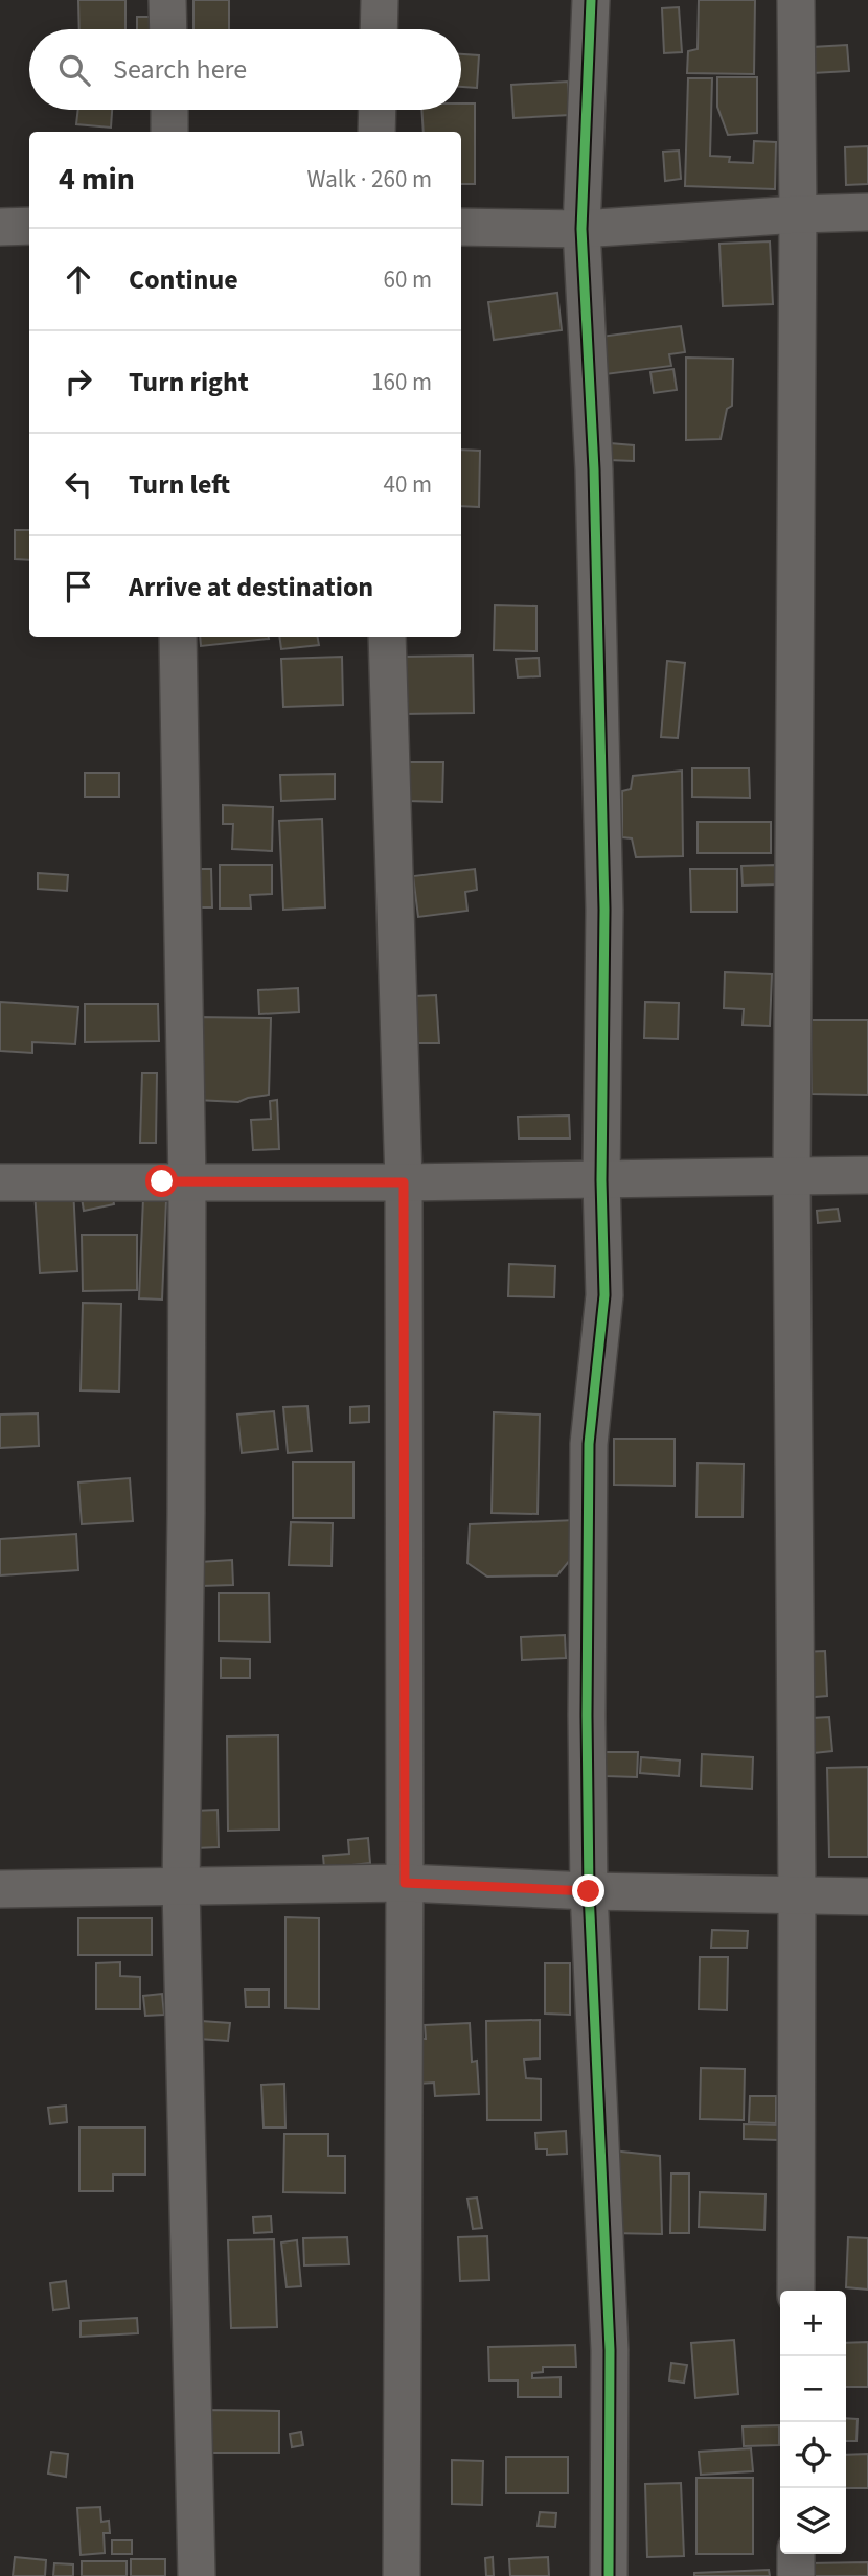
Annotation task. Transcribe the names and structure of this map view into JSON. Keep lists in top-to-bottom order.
{
  "page": {
    "search": "Search here",
    "heading": ["4 min", "Walk · 260 m"],
    "list": [
      ["Continue", "60 m"],
      ["Turn right", "160 m"],
      ["Turn left", "40 m"],
      "Arrive at destination"
    ],
    "map_buttons": ["+", "−"]
  }
}
